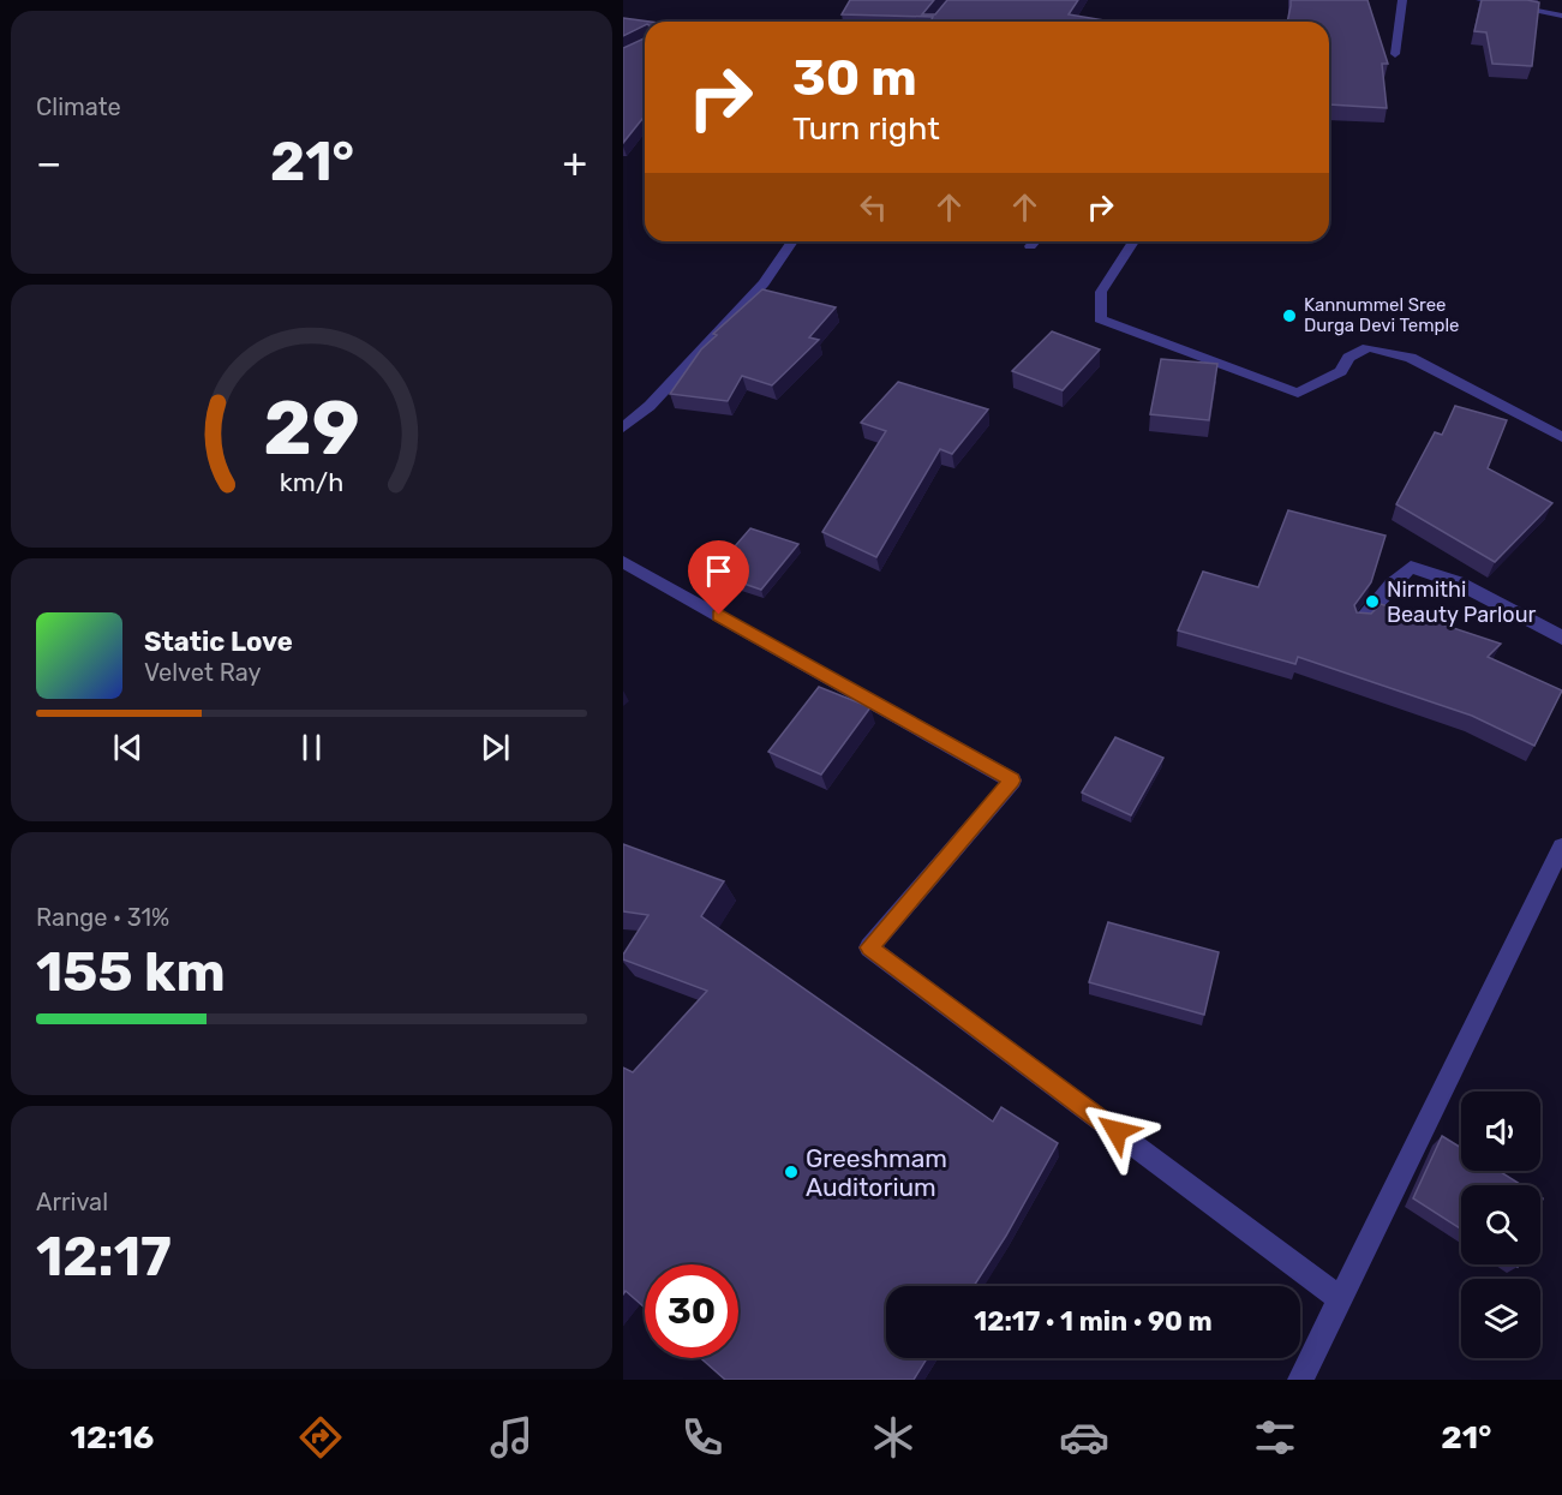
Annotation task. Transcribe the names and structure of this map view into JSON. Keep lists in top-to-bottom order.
{
  "places": ["Kannummel Sree Durga Devi Temple", "Nirmithi Beauty Parlour", "Greeshmam Auditorium"],
  "page": {
    "tile": [
      "Climate",
      ["Range · 31%", "155 km"],
      ["Arrival", "12:17"]
    ],
    "turn": ["30 m", "Turn right"],
    "heat": ["−", "21°", "+"],
    "song": ["Static Love", "Velvet Ray"],
    "limit": "30",
    "trip": "12:17 · 1 min · 90 m",
    "tabs": ["12:16", "21°"],
    "gauge": ["29", "km/h"]
  }
}
